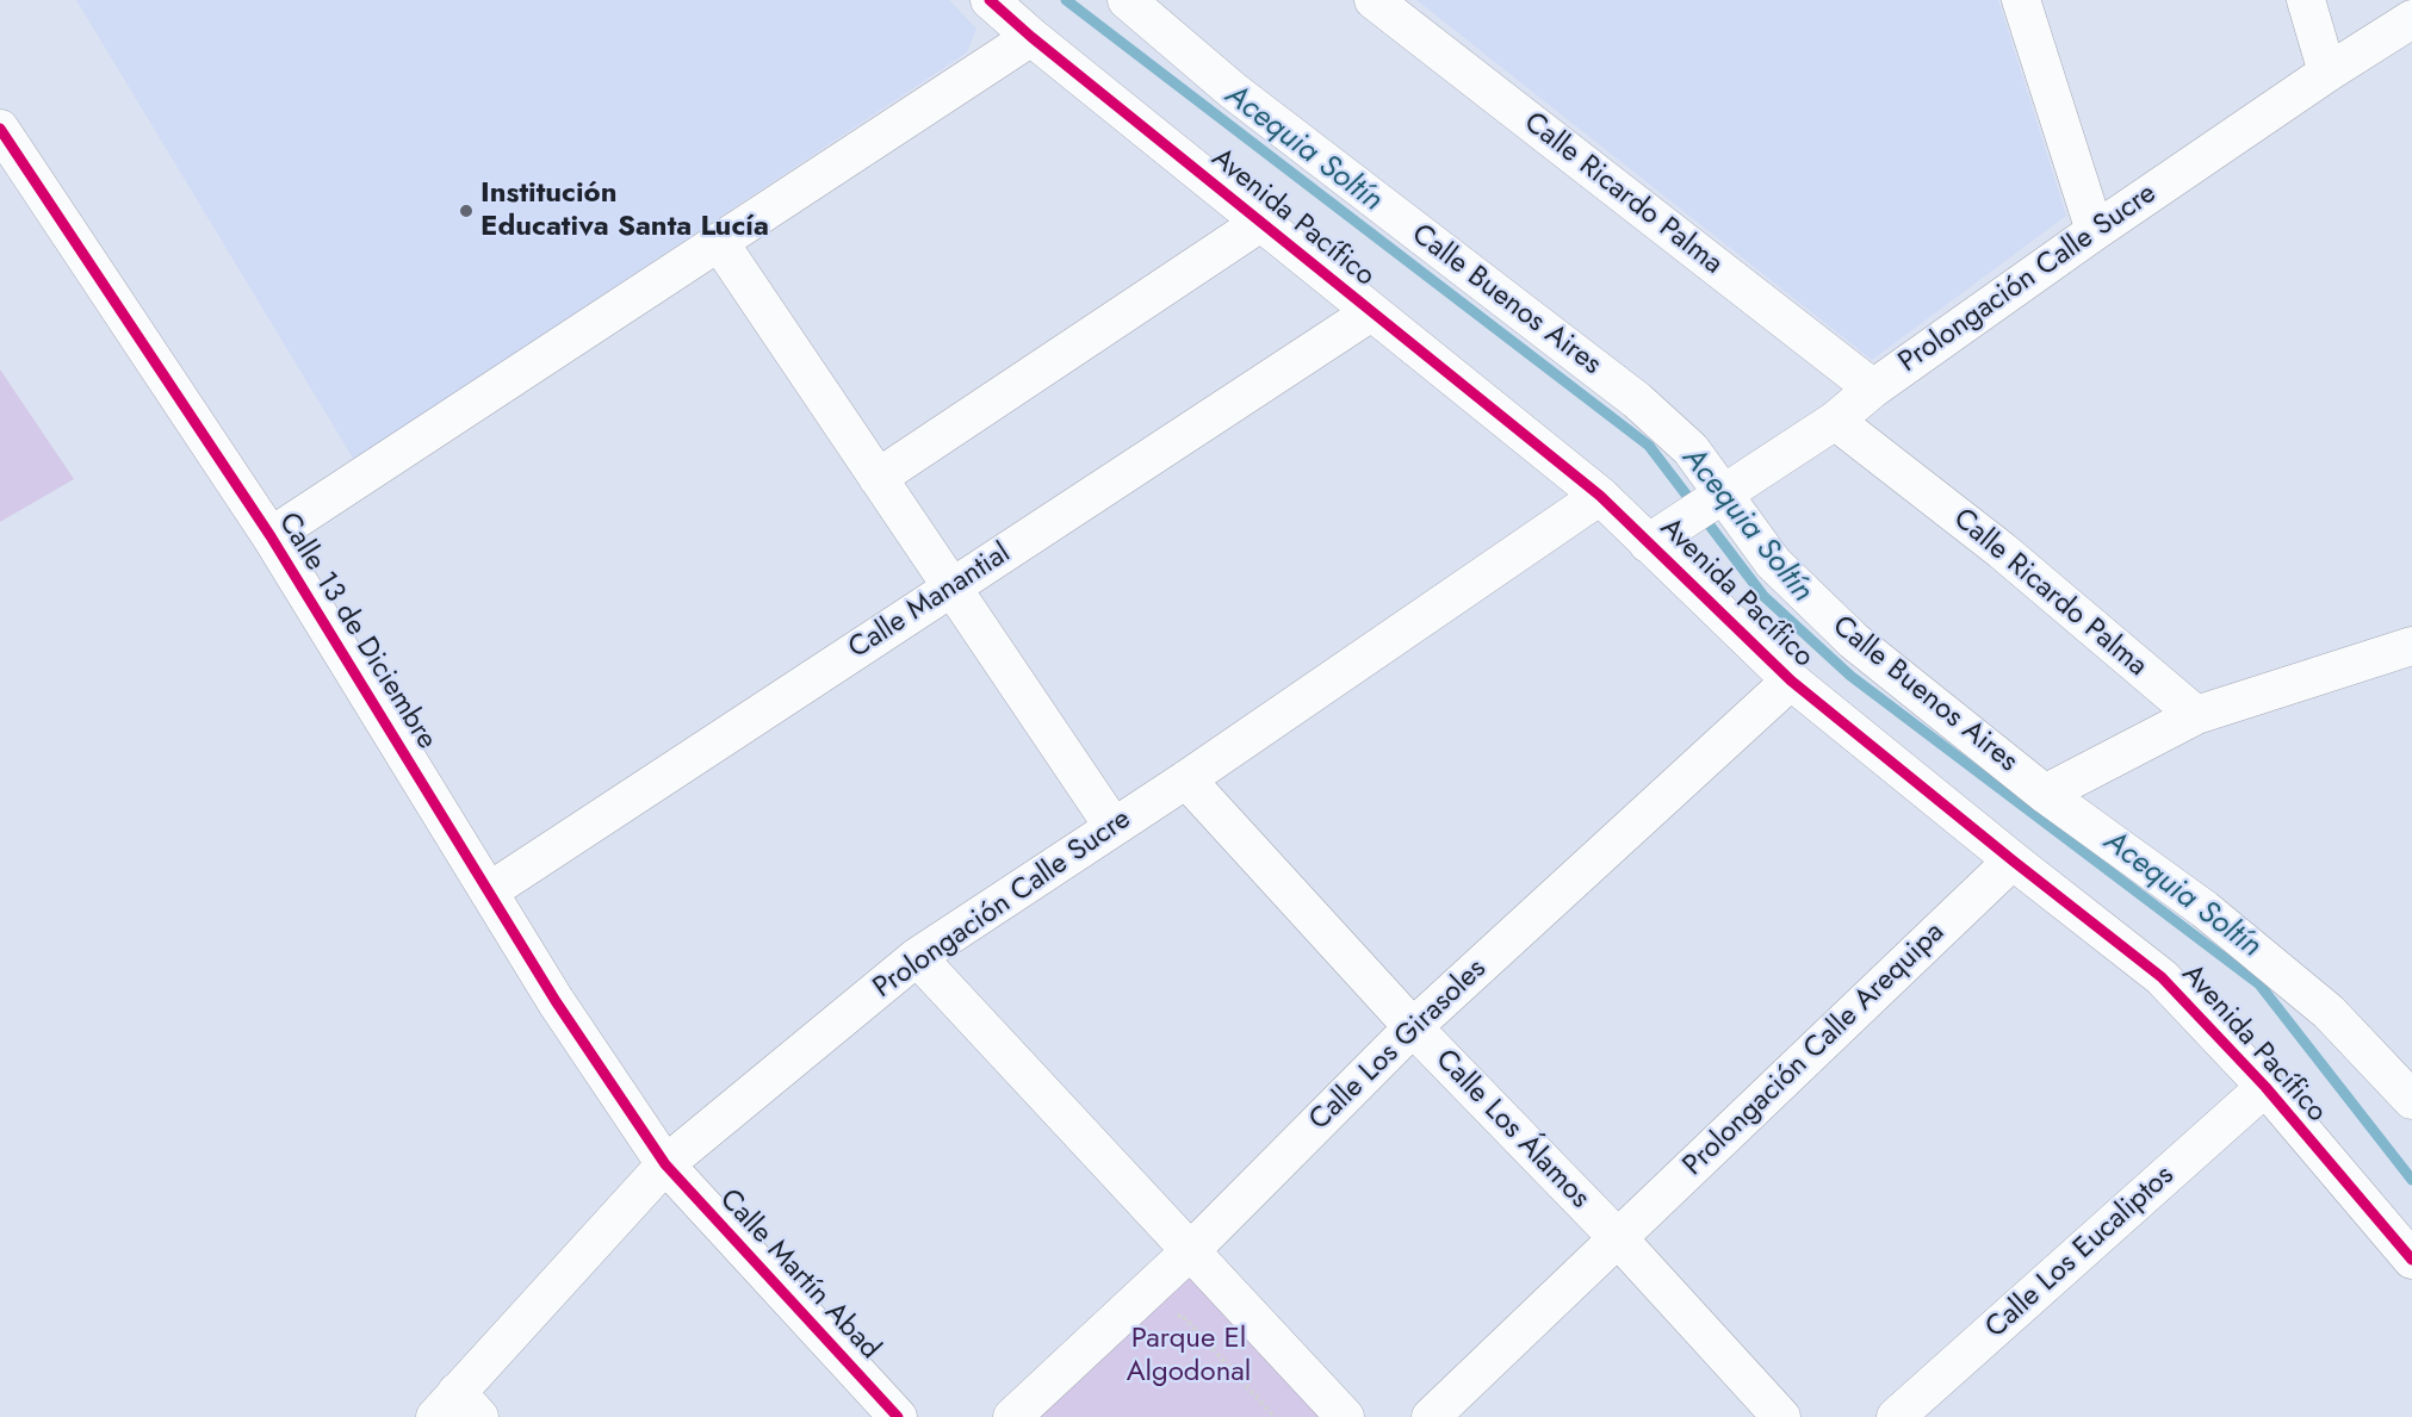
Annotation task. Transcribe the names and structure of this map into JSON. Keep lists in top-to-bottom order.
{
  "streets": {
    "street": [
      "Calle Ricardo Palma",
      "Avenida Pacífico",
      "Prolongación Calle Sucre",
      "Calle Buenos Aires",
      "Calle Manantial",
      "Calle 13 de Diciembre",
      "Calle Los Girasoles",
      "Prolongación Calle Arequipa",
      "Calle Los Álamos",
      "Calle Los Eucaliptos",
      "Calle Martín Abad"
    ]
  },
  "crossings": [
    ["Calle Ricardo Palma", "Prolongación Calle Sucre"],
    ["Avenida Pacífico", "Prolongación Calle Sucre"],
    ["Avenida Pacífico", "Calle Manantial"],
    ["Avenida Pacífico", "Calle Los Girasoles"],
    ["Avenida Pacífico", "Prolongación Calle Arequipa"],
    ["Avenida Pacífico", "Calle Los Eucaliptos"],
    ["Prolongación Calle Sucre", "Calle Buenos Aires"],
    ["Prolongación Calle Sucre", "Calle 13 de Diciembre"],
    ["Prolongación Calle Sucre", "Calle Los Álamos"],
    ["Prolongación Calle Sucre", "Calle Martín Abad"],
    ["Calle Manantial", "Calle 13 de Diciembre"],
    ["Calle 13 de Diciembre", "Calle Martín Abad"],
    ["Calle Los Girasoles", "Calle Los Álamos"],
    ["Prolongación Calle Arequipa", "Calle Los Álamos"]
  ],
  "water": ["Acequia Soltín"],
  "parks": ["Parque El Algodonal"],
  "places": ["Institución Educativa Santa Lucía"]
}
